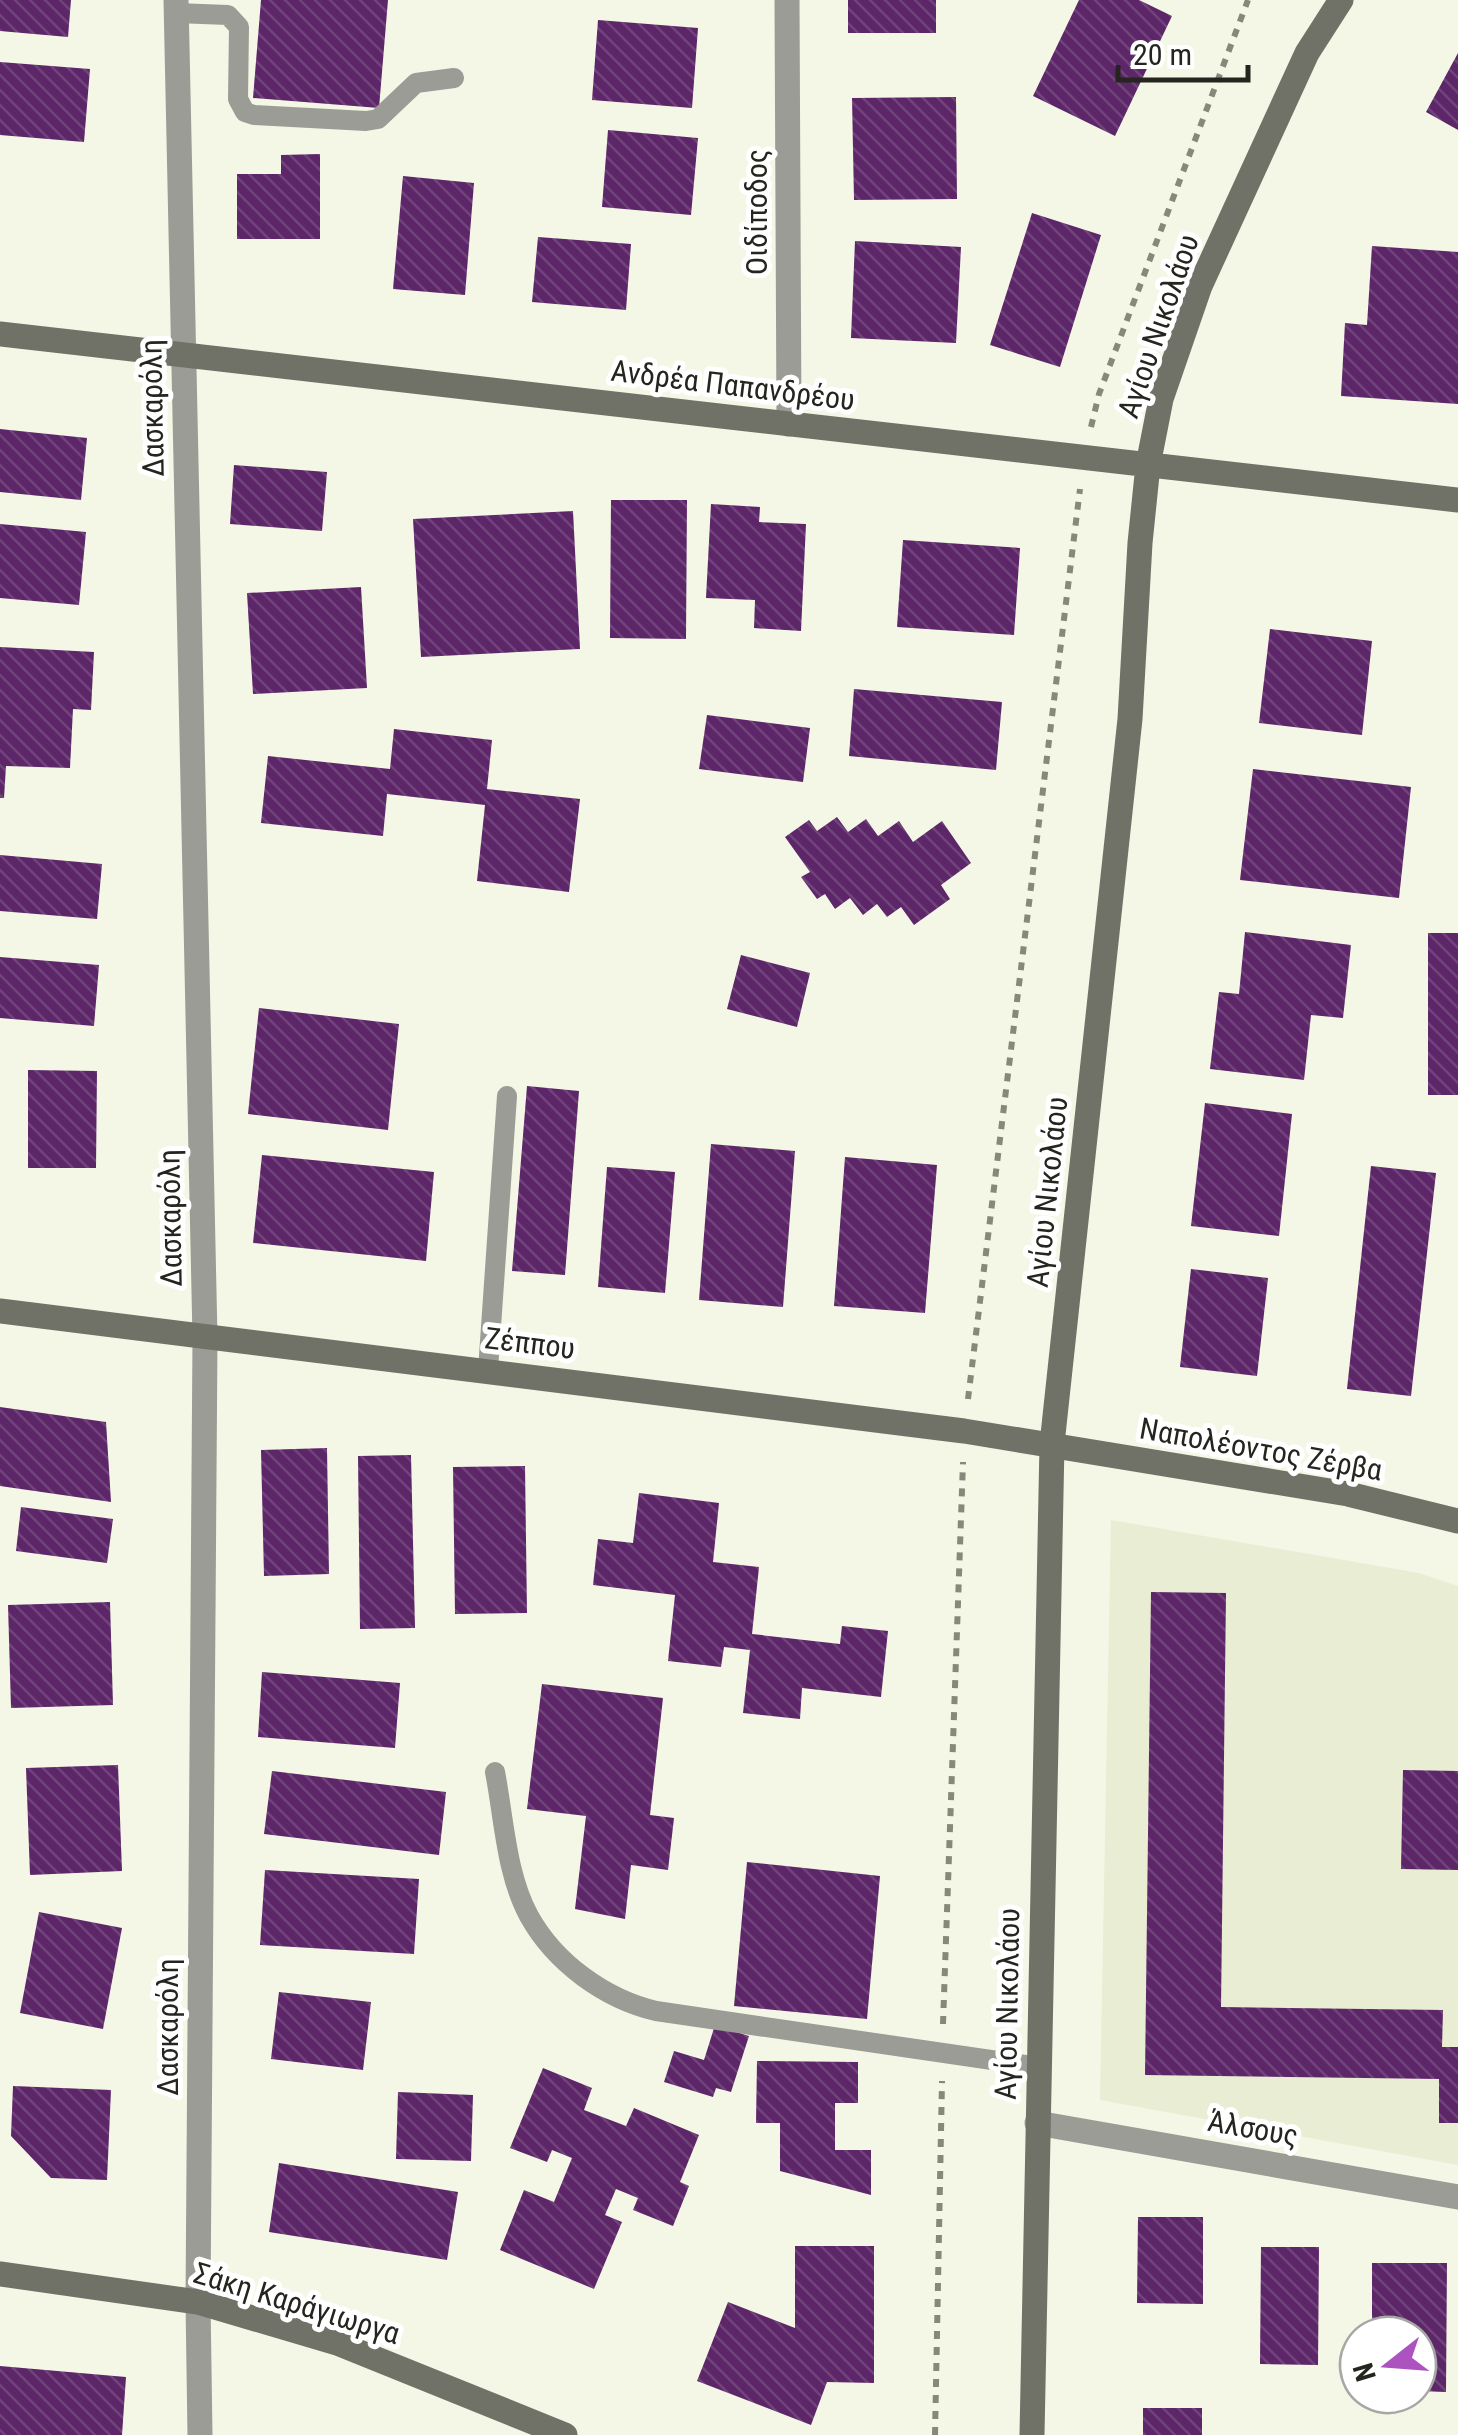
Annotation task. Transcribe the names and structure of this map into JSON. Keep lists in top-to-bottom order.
{
  "streets": {
    "street": [
      "Οιδίποδος",
      "Αγίου Νικολάου",
      "Ανδρέα Παπανδρέου",
      "Δασκαρόλη",
      "Ζέππου",
      "Ναπολέοντος Ζέρβα",
      "Άλσους",
      "Σάκη Καράγιωργα"
    ]
  },
  "crossings": [
    ["Οιδίποδος", "Ανδρέα Παπανδρέου"],
    ["Αγίου Νικολάου", "Ανδρέα Παπανδρέου"],
    ["Αγίου Νικολάου", "Ζέππου"],
    ["Αγίου Νικολάου", "Ναπολέοντος Ζέρβα"],
    ["Αγίου Νικολάου", "Άλσους"],
    ["Ανδρέα Παπανδρέου", "Δασκαρόλη"],
    ["Δασκαρόλη", "Ζέππου"],
    ["Δασκαρόλη", "Σάκη Καράγιωργα"],
    ["Ζέππου", "Ναπολέοντος Ζέρβα"]
  ],
  "scale_bar": "20 m",
  "north": "left"
}
